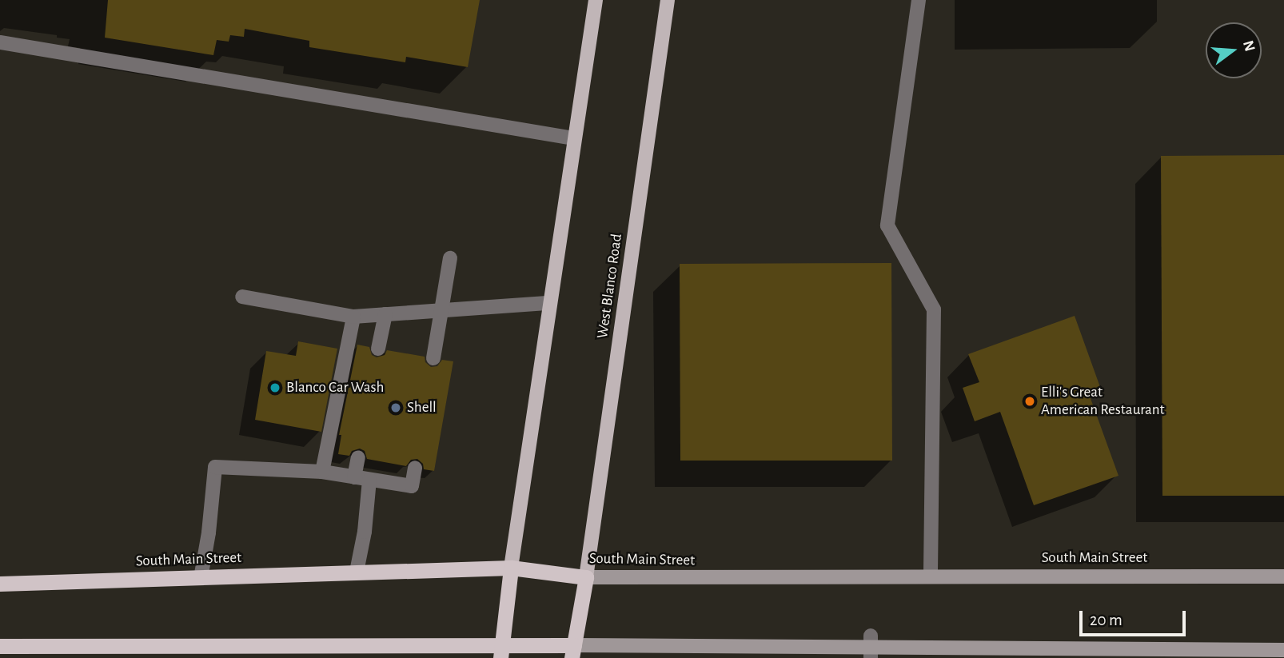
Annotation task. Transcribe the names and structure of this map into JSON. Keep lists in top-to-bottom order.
{
  "streets": {
    "highway": ["South Main Street"],
    "main road": ["West Blanco Road"]
  },
  "crossings": [
    ["West Blanco Road", "South Main Street"]
  ],
  "places": ["Blanco Car Wash", "Elli's Great American Restaurant", "Shell"],
  "scale_bar": "20 m",
  "north": "right"
}
